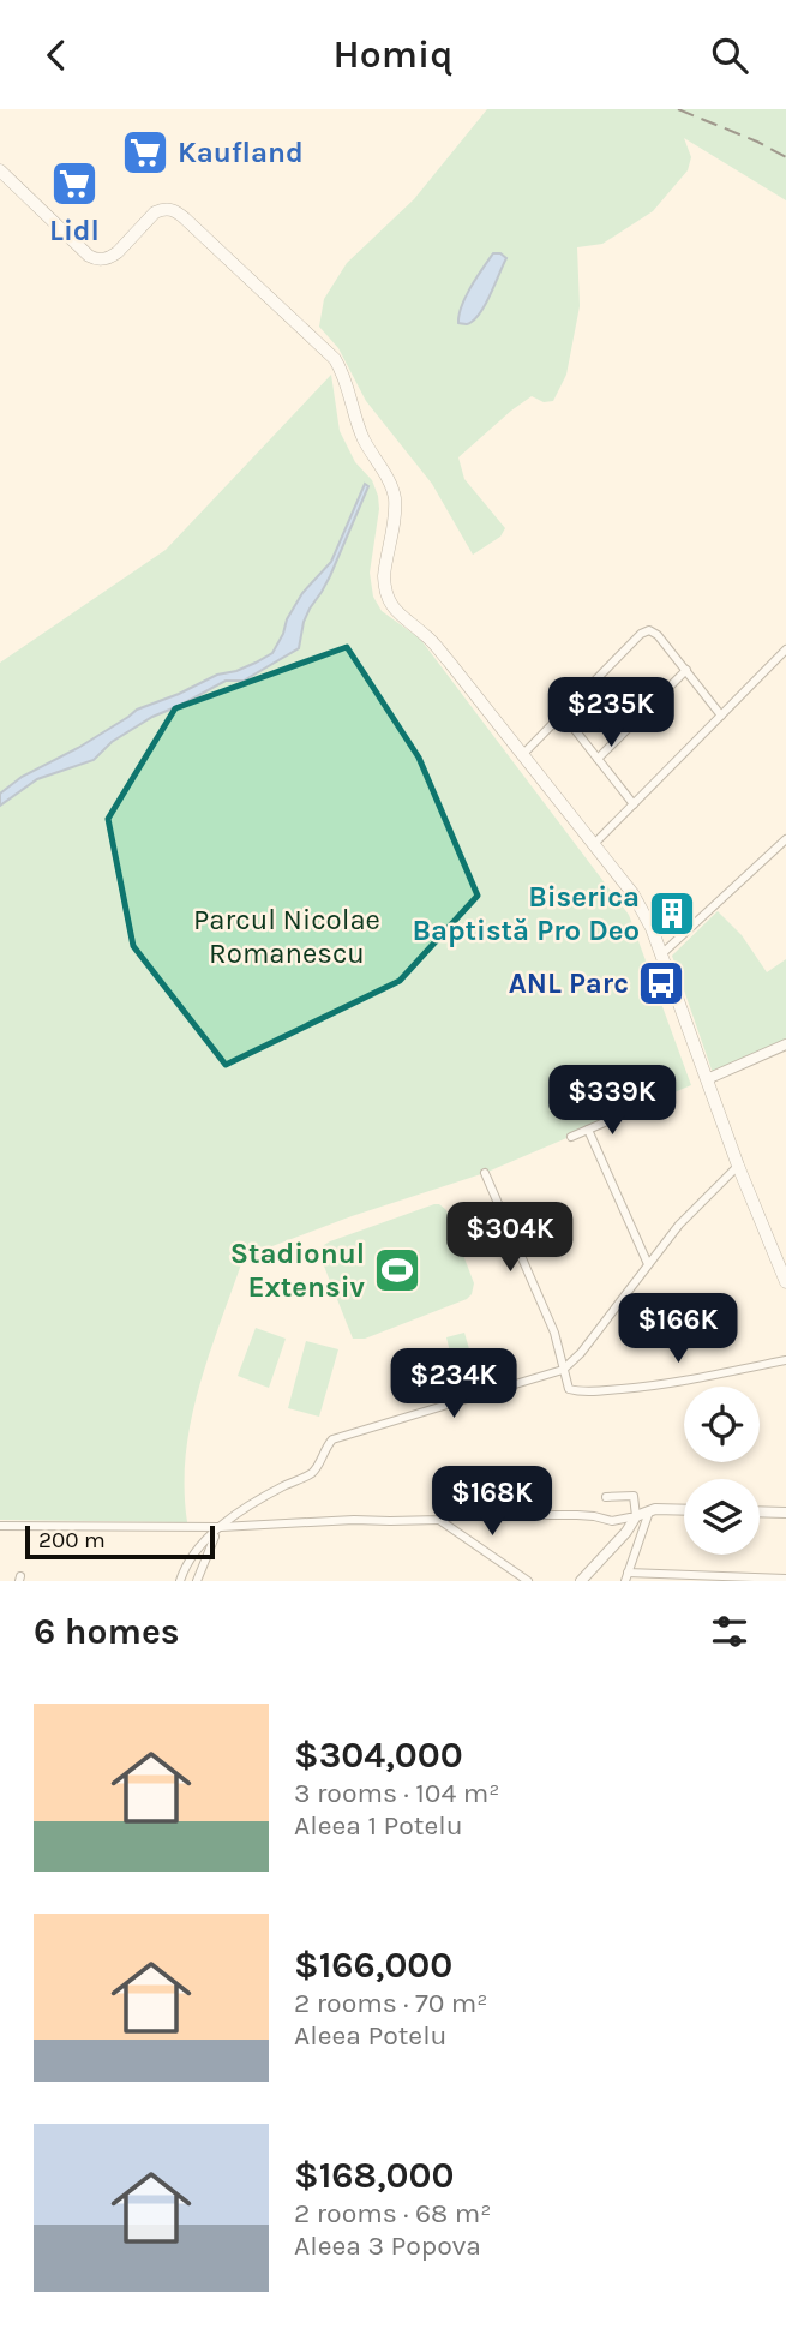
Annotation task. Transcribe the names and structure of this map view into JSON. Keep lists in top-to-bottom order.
{
  "parks": ["Parcul Nicolae Romanescu"],
  "places": {
    "supermarket": ["Kaufland", "Lidl"],
    "building": ["Biserica Baptistă Pro Deo"],
    "bus stop": ["ANL Parc"],
    "sports": ["Stadionul Extensiv"]
  },
  "scale_bar": "200 m",
  "page": {
    "header": "Homiq",
    "price": [
      "$235K",
      "$339K",
      "$304K",
      "$166K",
      "$234K",
      "$168K"
    ],
    "scale": "200 m",
    "heading": "6 homes",
    "list": [
      {
        "name": "$304,000",
        "note": "3 rooms · 104 m² · Aleea 1 Potelu"
      },
      {
        "name": "$166,000",
        "note": "2 rooms · 70 m² · Aleea Potelu"
      },
      {
        "name": "$168,000",
        "note": "2 rooms · 68 m² · Aleea 3 Popova"
      }
    ]
  }
}
